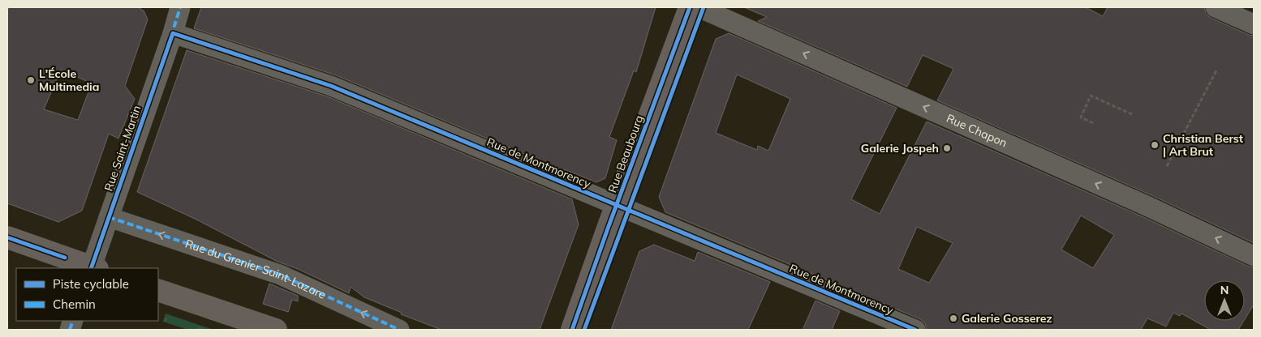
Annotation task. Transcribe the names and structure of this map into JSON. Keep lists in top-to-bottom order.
{
  "streets": {
    "main road": ["Rue Beaubourg"],
    "street": [
      "Rue Chapon",
      "Rue Saint-Martin",
      "Rue de Montmorency",
      "Rue du Grenier Saint-Lazare"
    ]
  },
  "crossings": [
    ["Rue Saint-Martin", "Rue de Montmorency"],
    ["Rue Saint-Martin", "Rue du Grenier Saint-Lazare"],
    ["Rue Beaubourg", "Rue de Montmorency"]
  ],
  "one_way": ["Rue Chapon", "Rue du Grenier Saint-Lazare"],
  "places": [
    "L'École Multimedia",
    "Christian Berst | Art Brut",
    "Galerie Jospeh",
    "Galerie Gosserez"
  ],
  "legend": ["Piste cyclable", "Chemin"],
  "north": "top"
}
